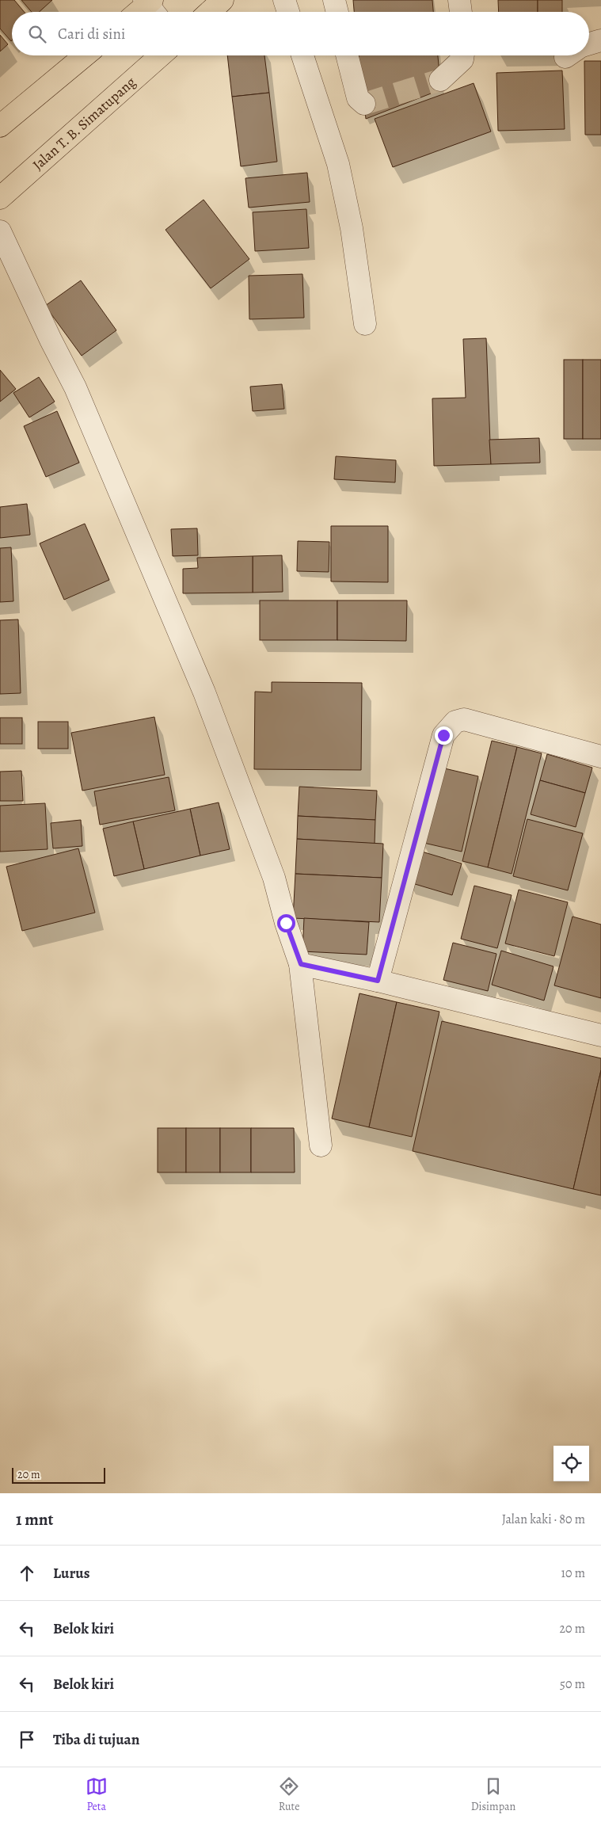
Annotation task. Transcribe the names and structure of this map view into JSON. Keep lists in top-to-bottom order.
{
  "streets": {
    "main road": ["Jalan T. B. Simatupang"]
  },
  "scale_bar": "20 m",
  "page": {
    "search": "Cari di sini",
    "scale": "20 m",
    "heading": ["1 mnt", "Jalan kaki · 80 m"],
    "list": [
      ["Lurus", "10 m"],
      ["Belok kiri", "20 m"],
      ["Belok kiri", "50 m"],
      "Tiba di tujuan"
    ],
    "nav": ["Peta", "Rute", "Disimpan"]
  }
}
